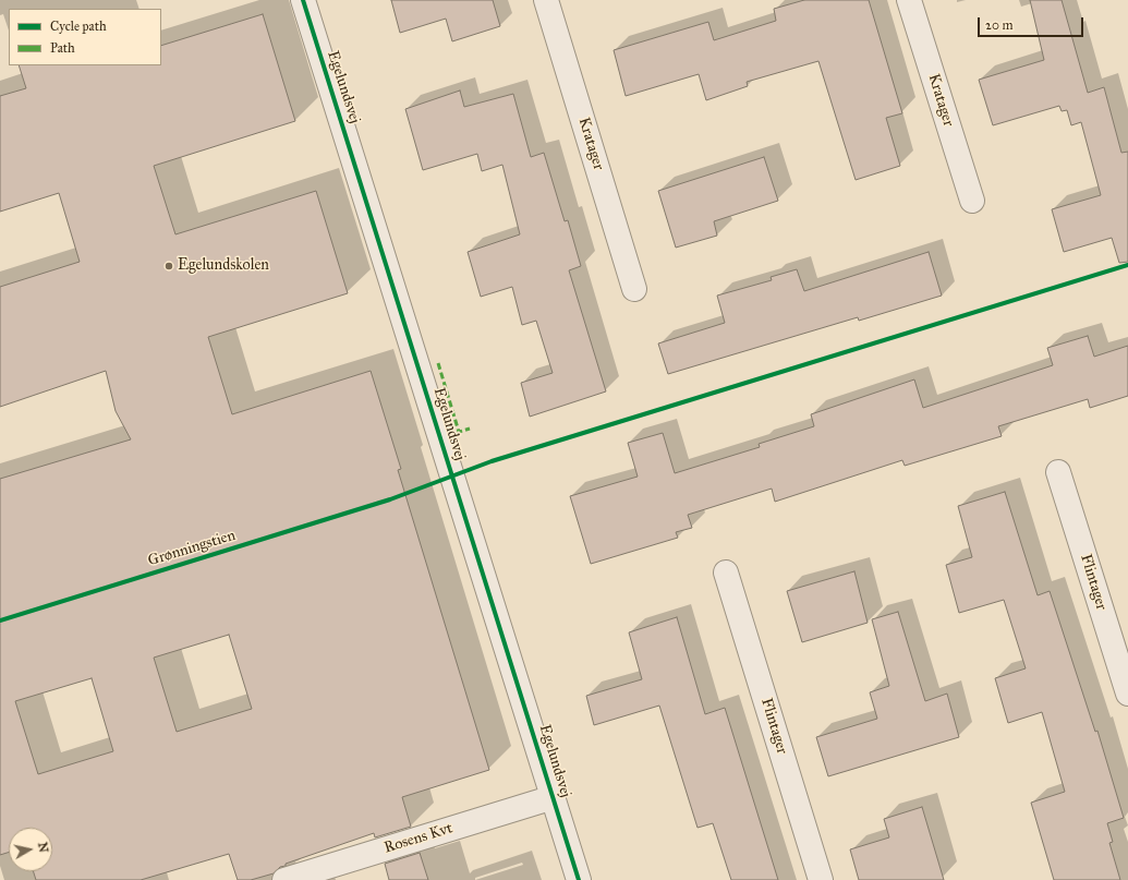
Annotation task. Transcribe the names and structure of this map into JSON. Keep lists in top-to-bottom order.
{
  "streets": {
    "street": [
      "Egelundsvej",
      "Kratager",
      "Flintager",
      "Rosens Kvt"
    ],
    "cycle path": ["Grønningstien"]
  },
  "crossings": [
    ["Egelundsvej", "Rosens Kvt"]
  ],
  "places": ["Egelundskolen"],
  "legend": ["Cycle path", "Path"],
  "scale_bar": "20 m",
  "north": "right"
}
